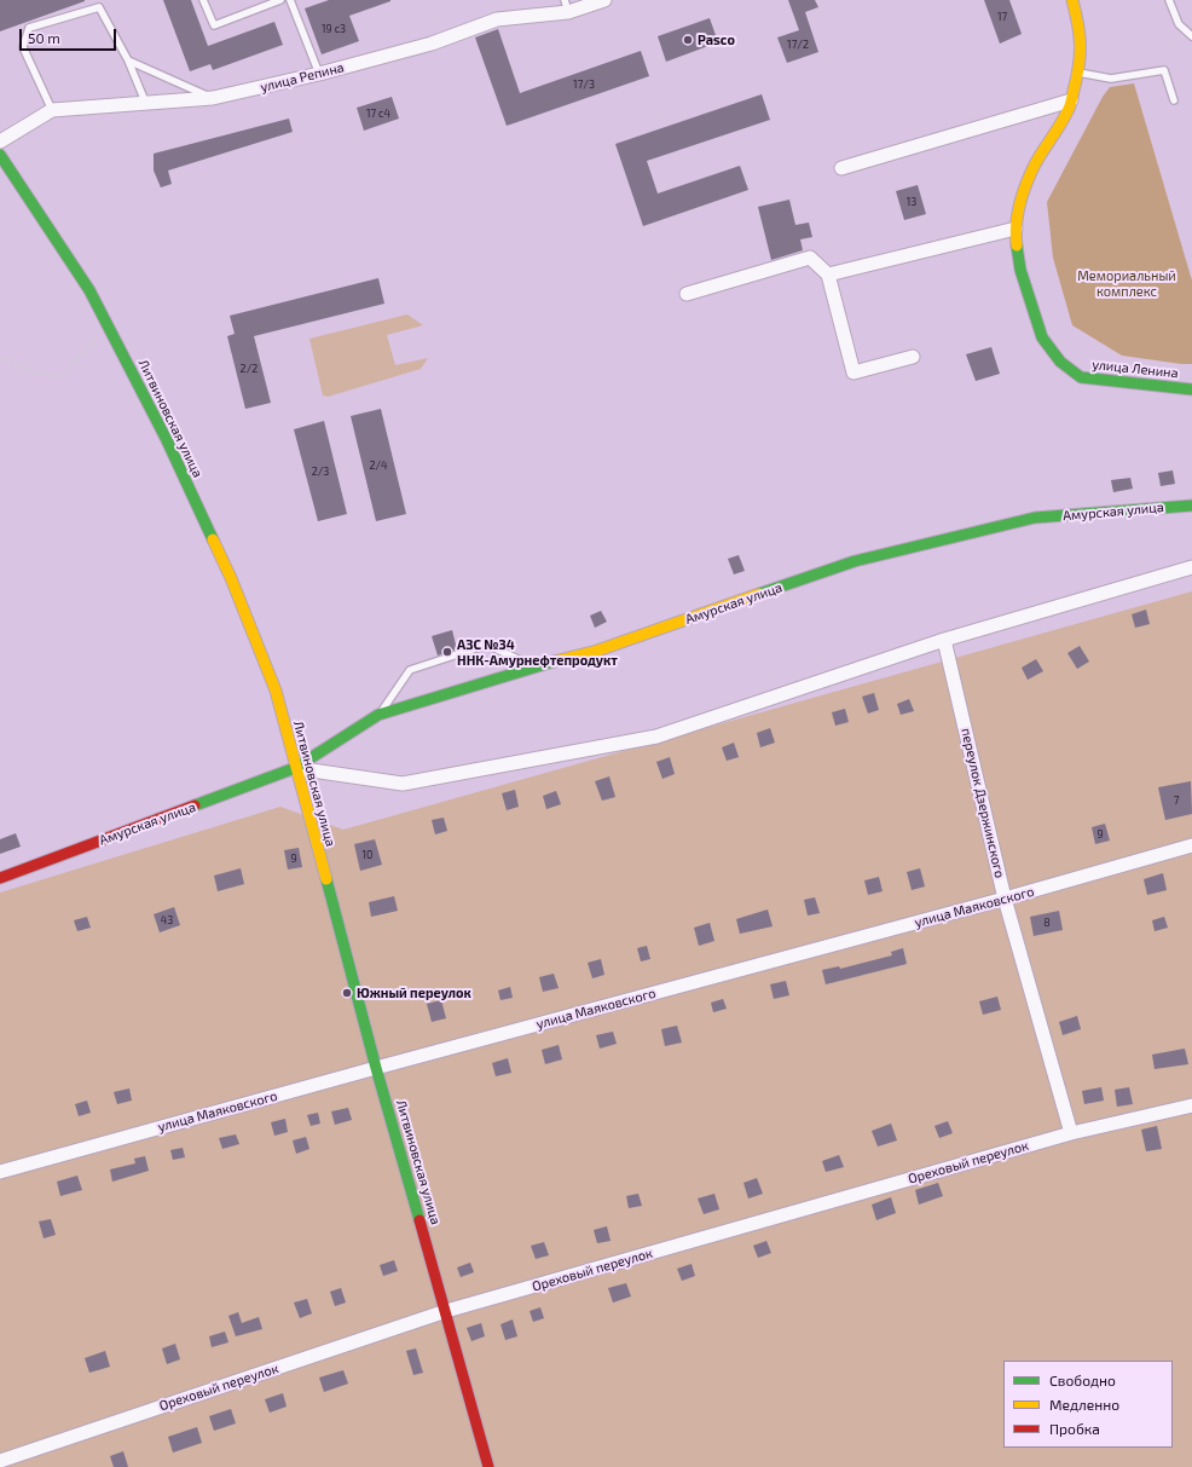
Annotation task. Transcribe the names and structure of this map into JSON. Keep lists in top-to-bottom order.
{
  "streets": {
    "street": [
      "улица Репина",
      "улица Ленина",
      "Литвиновская улица",
      "Амурская улица",
      "переулок Дзержинского",
      "улица Маяковского",
      "Ореховый переулок"
    ]
  },
  "crossings": [
    ["Литвиновская улица", "Амурская улица"],
    ["Литвиновская улица", "улица Маяковского"],
    ["Литвиновская улица", "Ореховый переулок"],
    ["Амурская улица", "переулок Дзержинского"],
    ["переулок Дзержинского", "улица Маяковского"],
    ["переулок Дзержинского", "Ореховый переулок"]
  ],
  "parks": ["Мемориальный комплекс"],
  "places": ["Pasco", "АЗС №34 ННК-Амурнефтепродукт", "Южный переулок"],
  "house_numbers": [
    "17",
    "19 с3",
    "17/2",
    "17/3",
    "17 с4",
    "13",
    "2/2",
    "2/4",
    "2/3",
    "7",
    "9",
    "10",
    "9",
    "43",
    "8"
  ],
  "legend": ["Свободно", "Медленно", "Пробка"],
  "scale_bar": "50 m"
}
